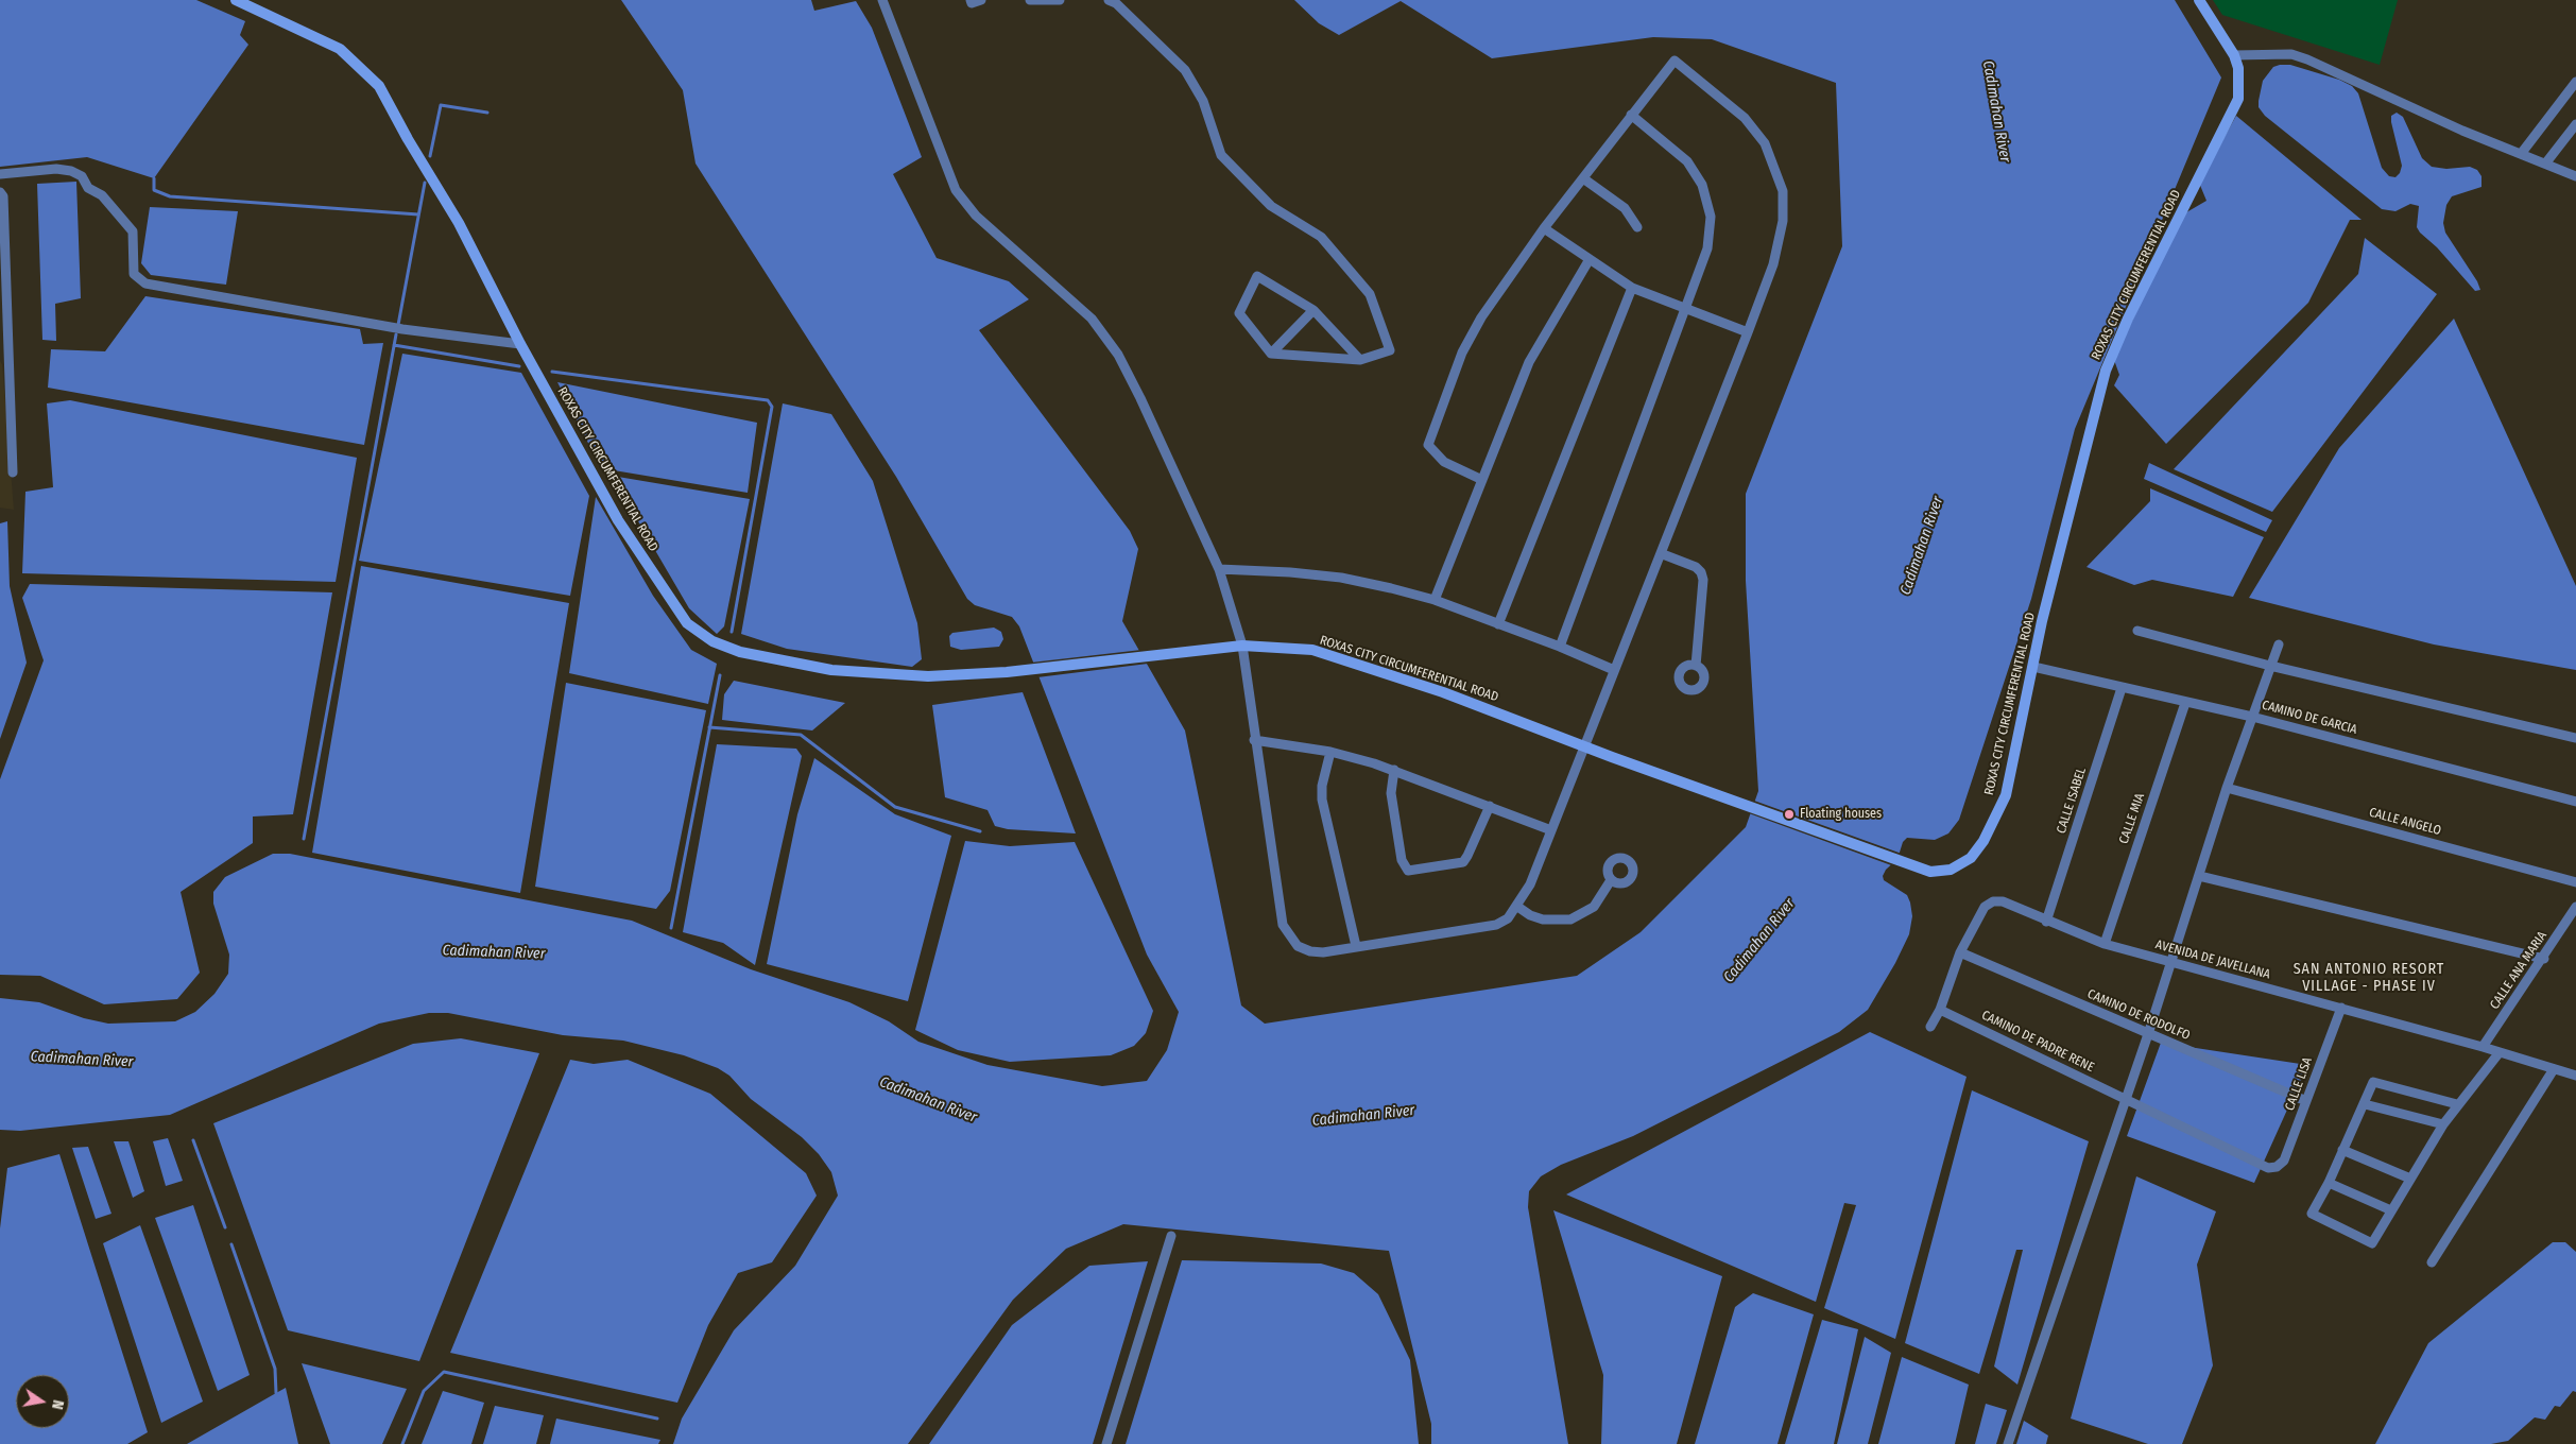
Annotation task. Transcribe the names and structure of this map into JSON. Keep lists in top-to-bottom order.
{
  "streets": {
    "main road": ["ROXAS CITY CIRCUMFERENTIAL ROAD"],
    "street": [
      "CAMINO DE GARCIA",
      "CALLE ISABEL",
      "CALLE MIA",
      "CALLE ANGELO",
      "AVENIDA DE JAVELLANA",
      "CALLE ANA MARIA",
      "CAMINO DE RODOLFO",
      "CAMINO DE PADRE RENE",
      "CALLE LISA"
    ]
  },
  "crossings": [
    ["ROXAS CITY CIRCUMFERENTIAL ROAD", "CAMINO DE GARCIA"],
    ["CAMINO DE GARCIA", "CALLE ISABEL"],
    ["CAMINO DE GARCIA", "CALLE MIA"],
    ["CALLE ISABEL", "AVENIDA DE JAVELLANA"],
    ["CALLE MIA", "AVENIDA DE JAVELLANA"],
    ["AVENIDA DE JAVELLANA", "CALLE ANA MARIA"],
    ["AVENIDA DE JAVELLANA", "CAMINO DE RODOLFO"],
    ["AVENIDA DE JAVELLANA", "CALLE LISA"],
    ["CAMINO DE RODOLFO", "CALLE LISA"],
    ["CAMINO DE PADRE RENE", "CALLE LISA"]
  ],
  "districts": ["SAN ANTONIO RESORT VILLAGE - PHASE IV"],
  "water": ["Cadimahan River"],
  "places": ["Floating houses"],
  "north": "right"
}
